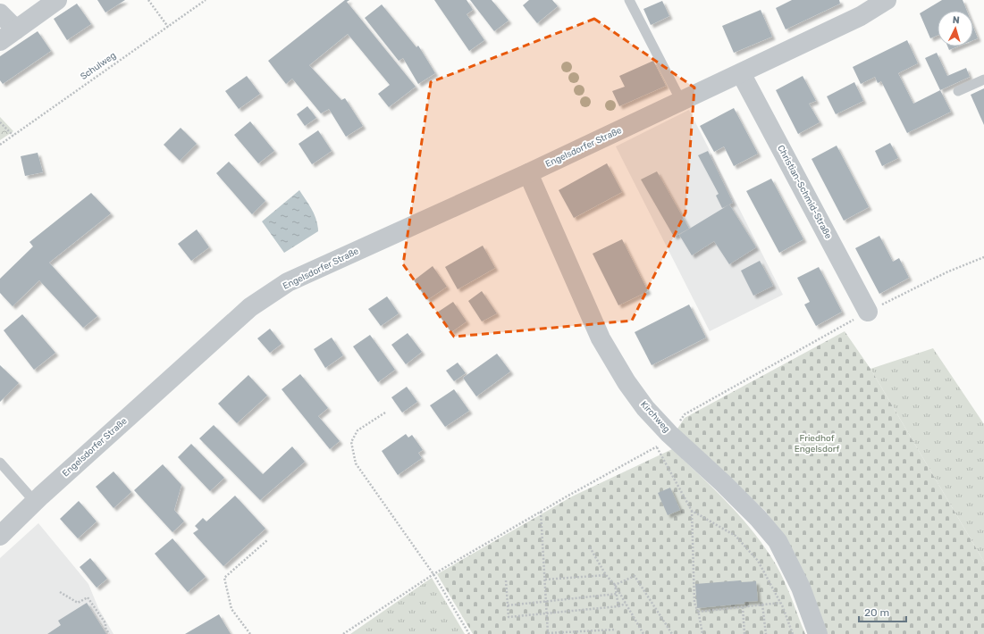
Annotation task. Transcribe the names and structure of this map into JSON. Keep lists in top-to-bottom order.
{
  "streets": {
    "street": ["Engelsdorfer Straße", "Christian-Schmid-Straße", "Kirchweg"],
    "path": ["Schulweg"]
  },
  "crossings": [
    ["Engelsdorfer Straße", "Christian-Schmid-Straße"],
    ["Engelsdorfer Straße", "Kirchweg"]
  ],
  "parks": ["Friedhof Engelsdorf"],
  "scale_bar": "20 m",
  "north": "top"
}
